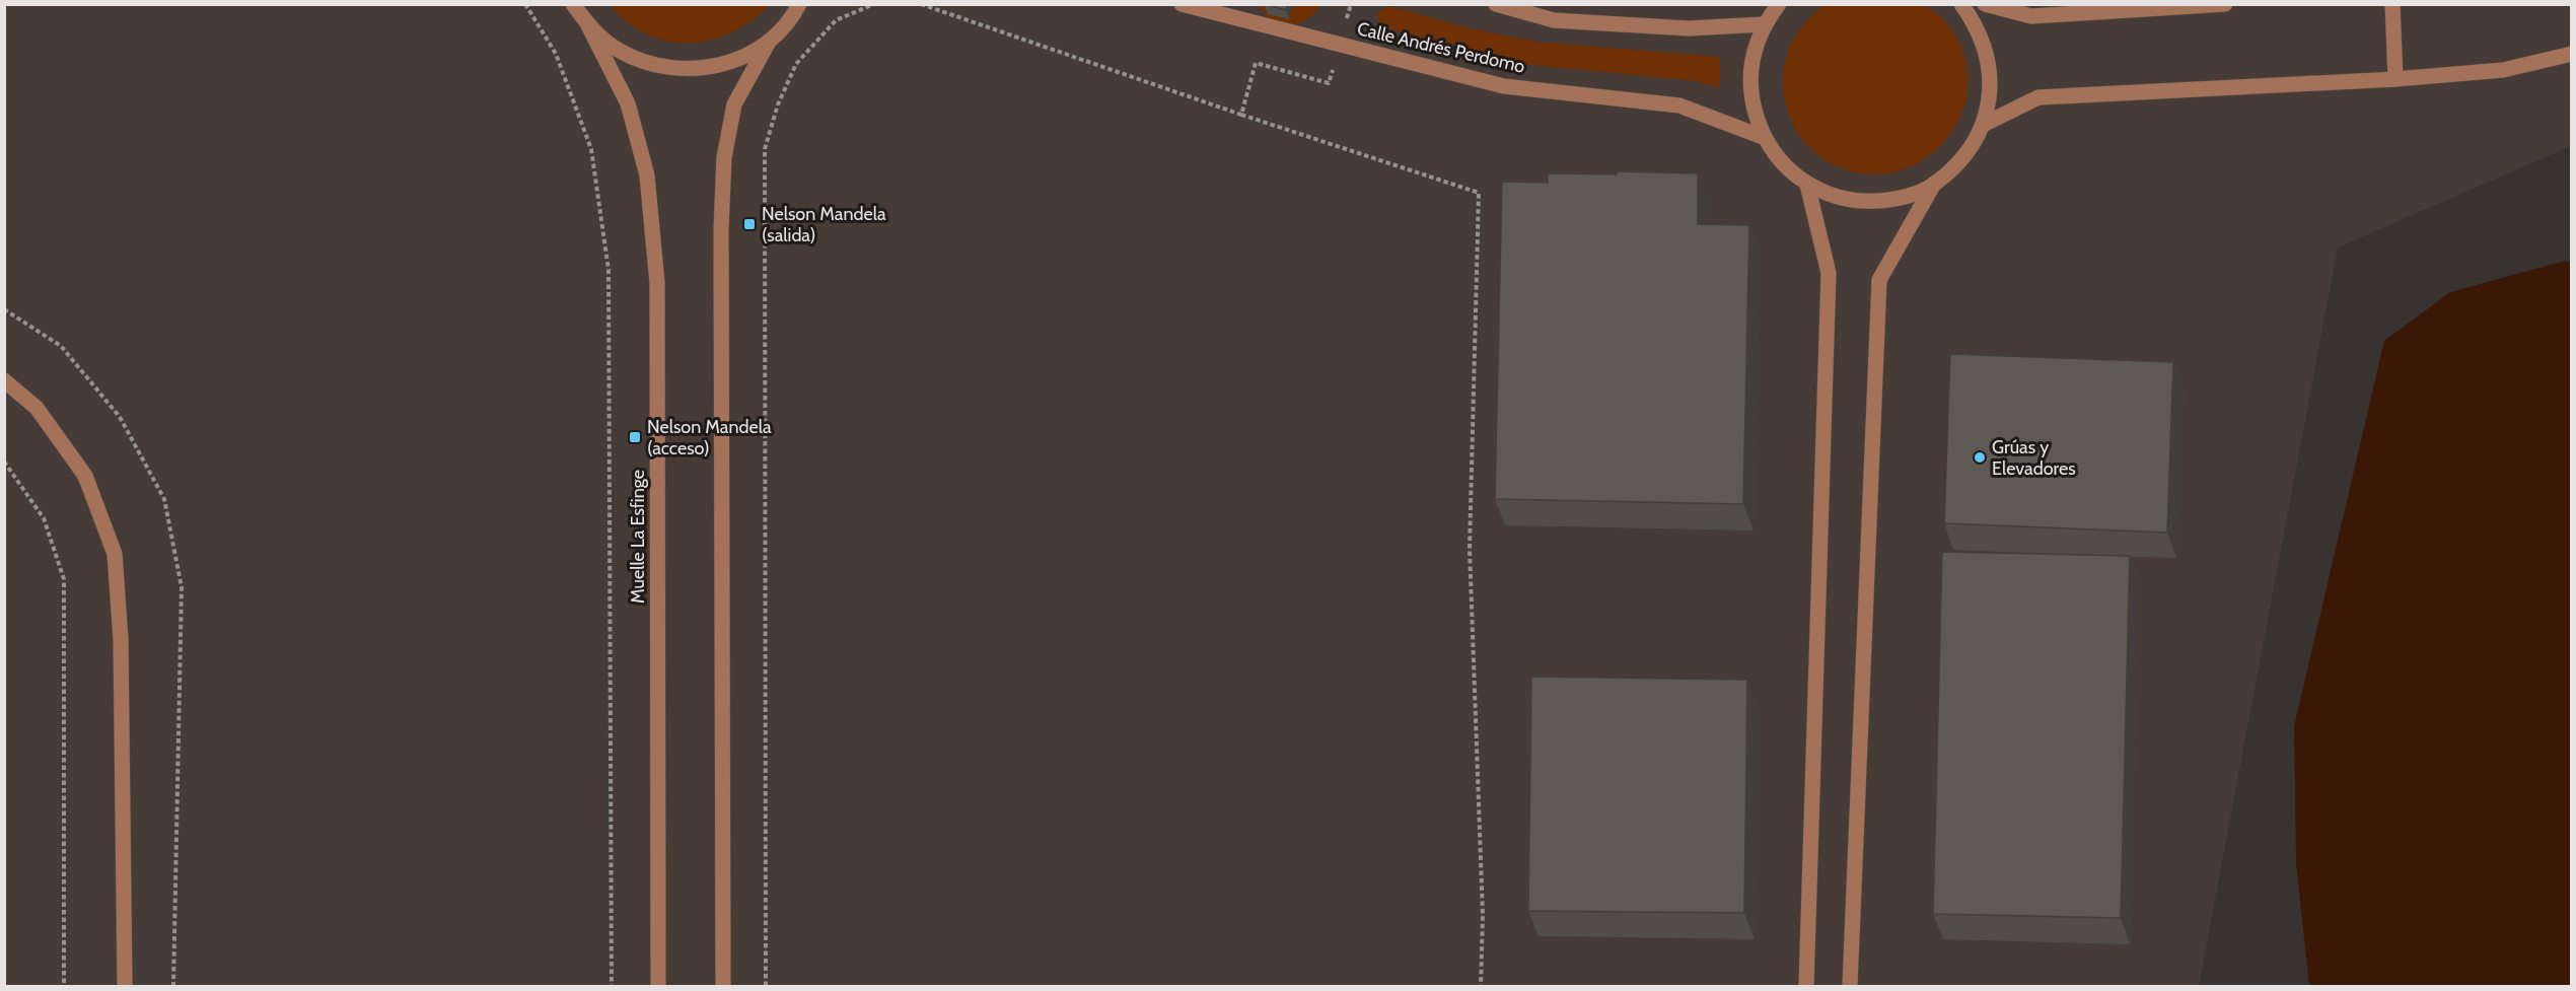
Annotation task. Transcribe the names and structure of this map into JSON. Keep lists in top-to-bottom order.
{
  "streets": {
    "street": ["Calle Andrés Perdomo", "Muelle La Esfinge"]
  },
  "places": {
    "transit": ["Nelson Mandela (salida)", "Nelson Mandela (acceso)"],
    "other": ["Grúas y Elevadores"]
  }
}
